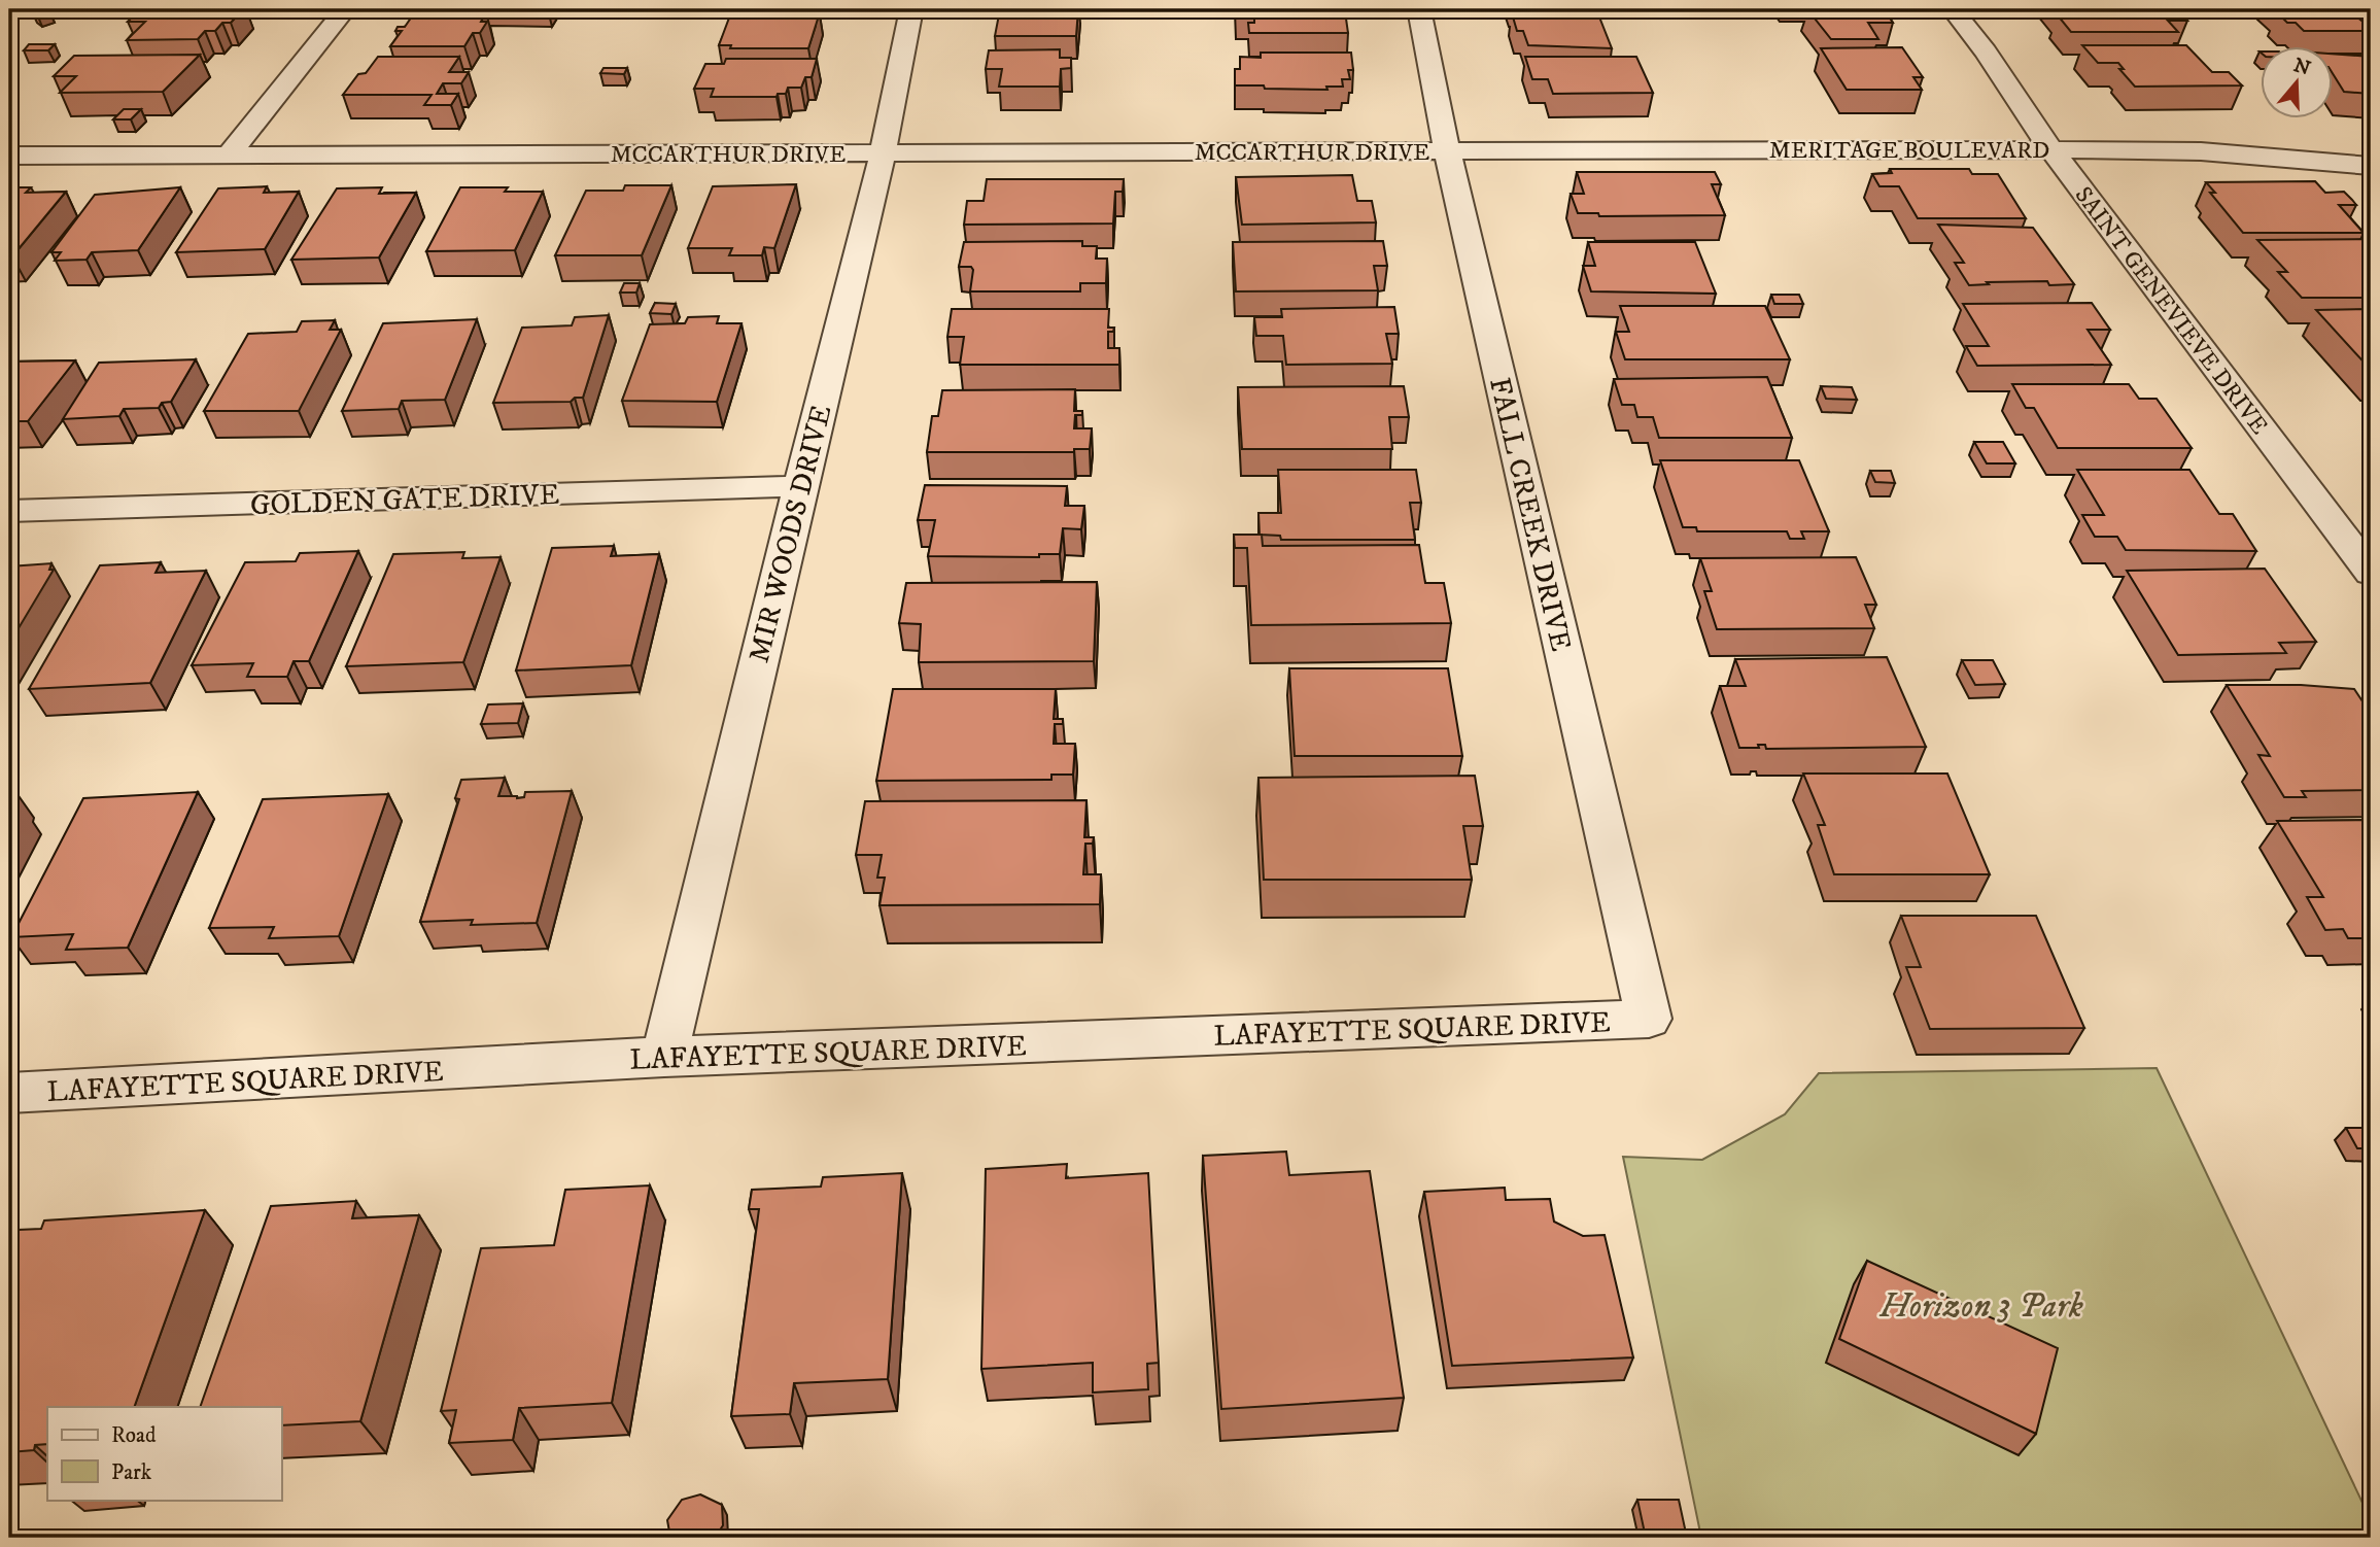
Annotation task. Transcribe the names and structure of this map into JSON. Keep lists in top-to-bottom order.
{
  "streets": {
    "street": [
      "MERITAGE BOULEVARD",
      "MCCARTHUR DRIVE",
      "SAINT GENEVIEVE DRIVE",
      "GOLDEN GATE DRIVE",
      "FALL CREEK DRIVE",
      "MIR WOODS DRIVE",
      "LAFAYETTE SQUARE DRIVE"
    ]
  },
  "crossings": [
    ["MERITAGE BOULEVARD", "MCCARTHUR DRIVE"],
    ["MERITAGE BOULEVARD", "SAINT GENEVIEVE DRIVE"],
    ["MERITAGE BOULEVARD", "FALL CREEK DRIVE"],
    ["MCCARTHUR DRIVE", "FALL CREEK DRIVE"],
    ["MCCARTHUR DRIVE", "MIR WOODS DRIVE"],
    ["GOLDEN GATE DRIVE", "MIR WOODS DRIVE"],
    ["FALL CREEK DRIVE", "LAFAYETTE SQUARE DRIVE"],
    ["MIR WOODS DRIVE", "LAFAYETTE SQUARE DRIVE"]
  ],
  "parks": ["Horizon 3 Park"],
  "legend": ["Road", "Park"],
  "north": "top"
}
